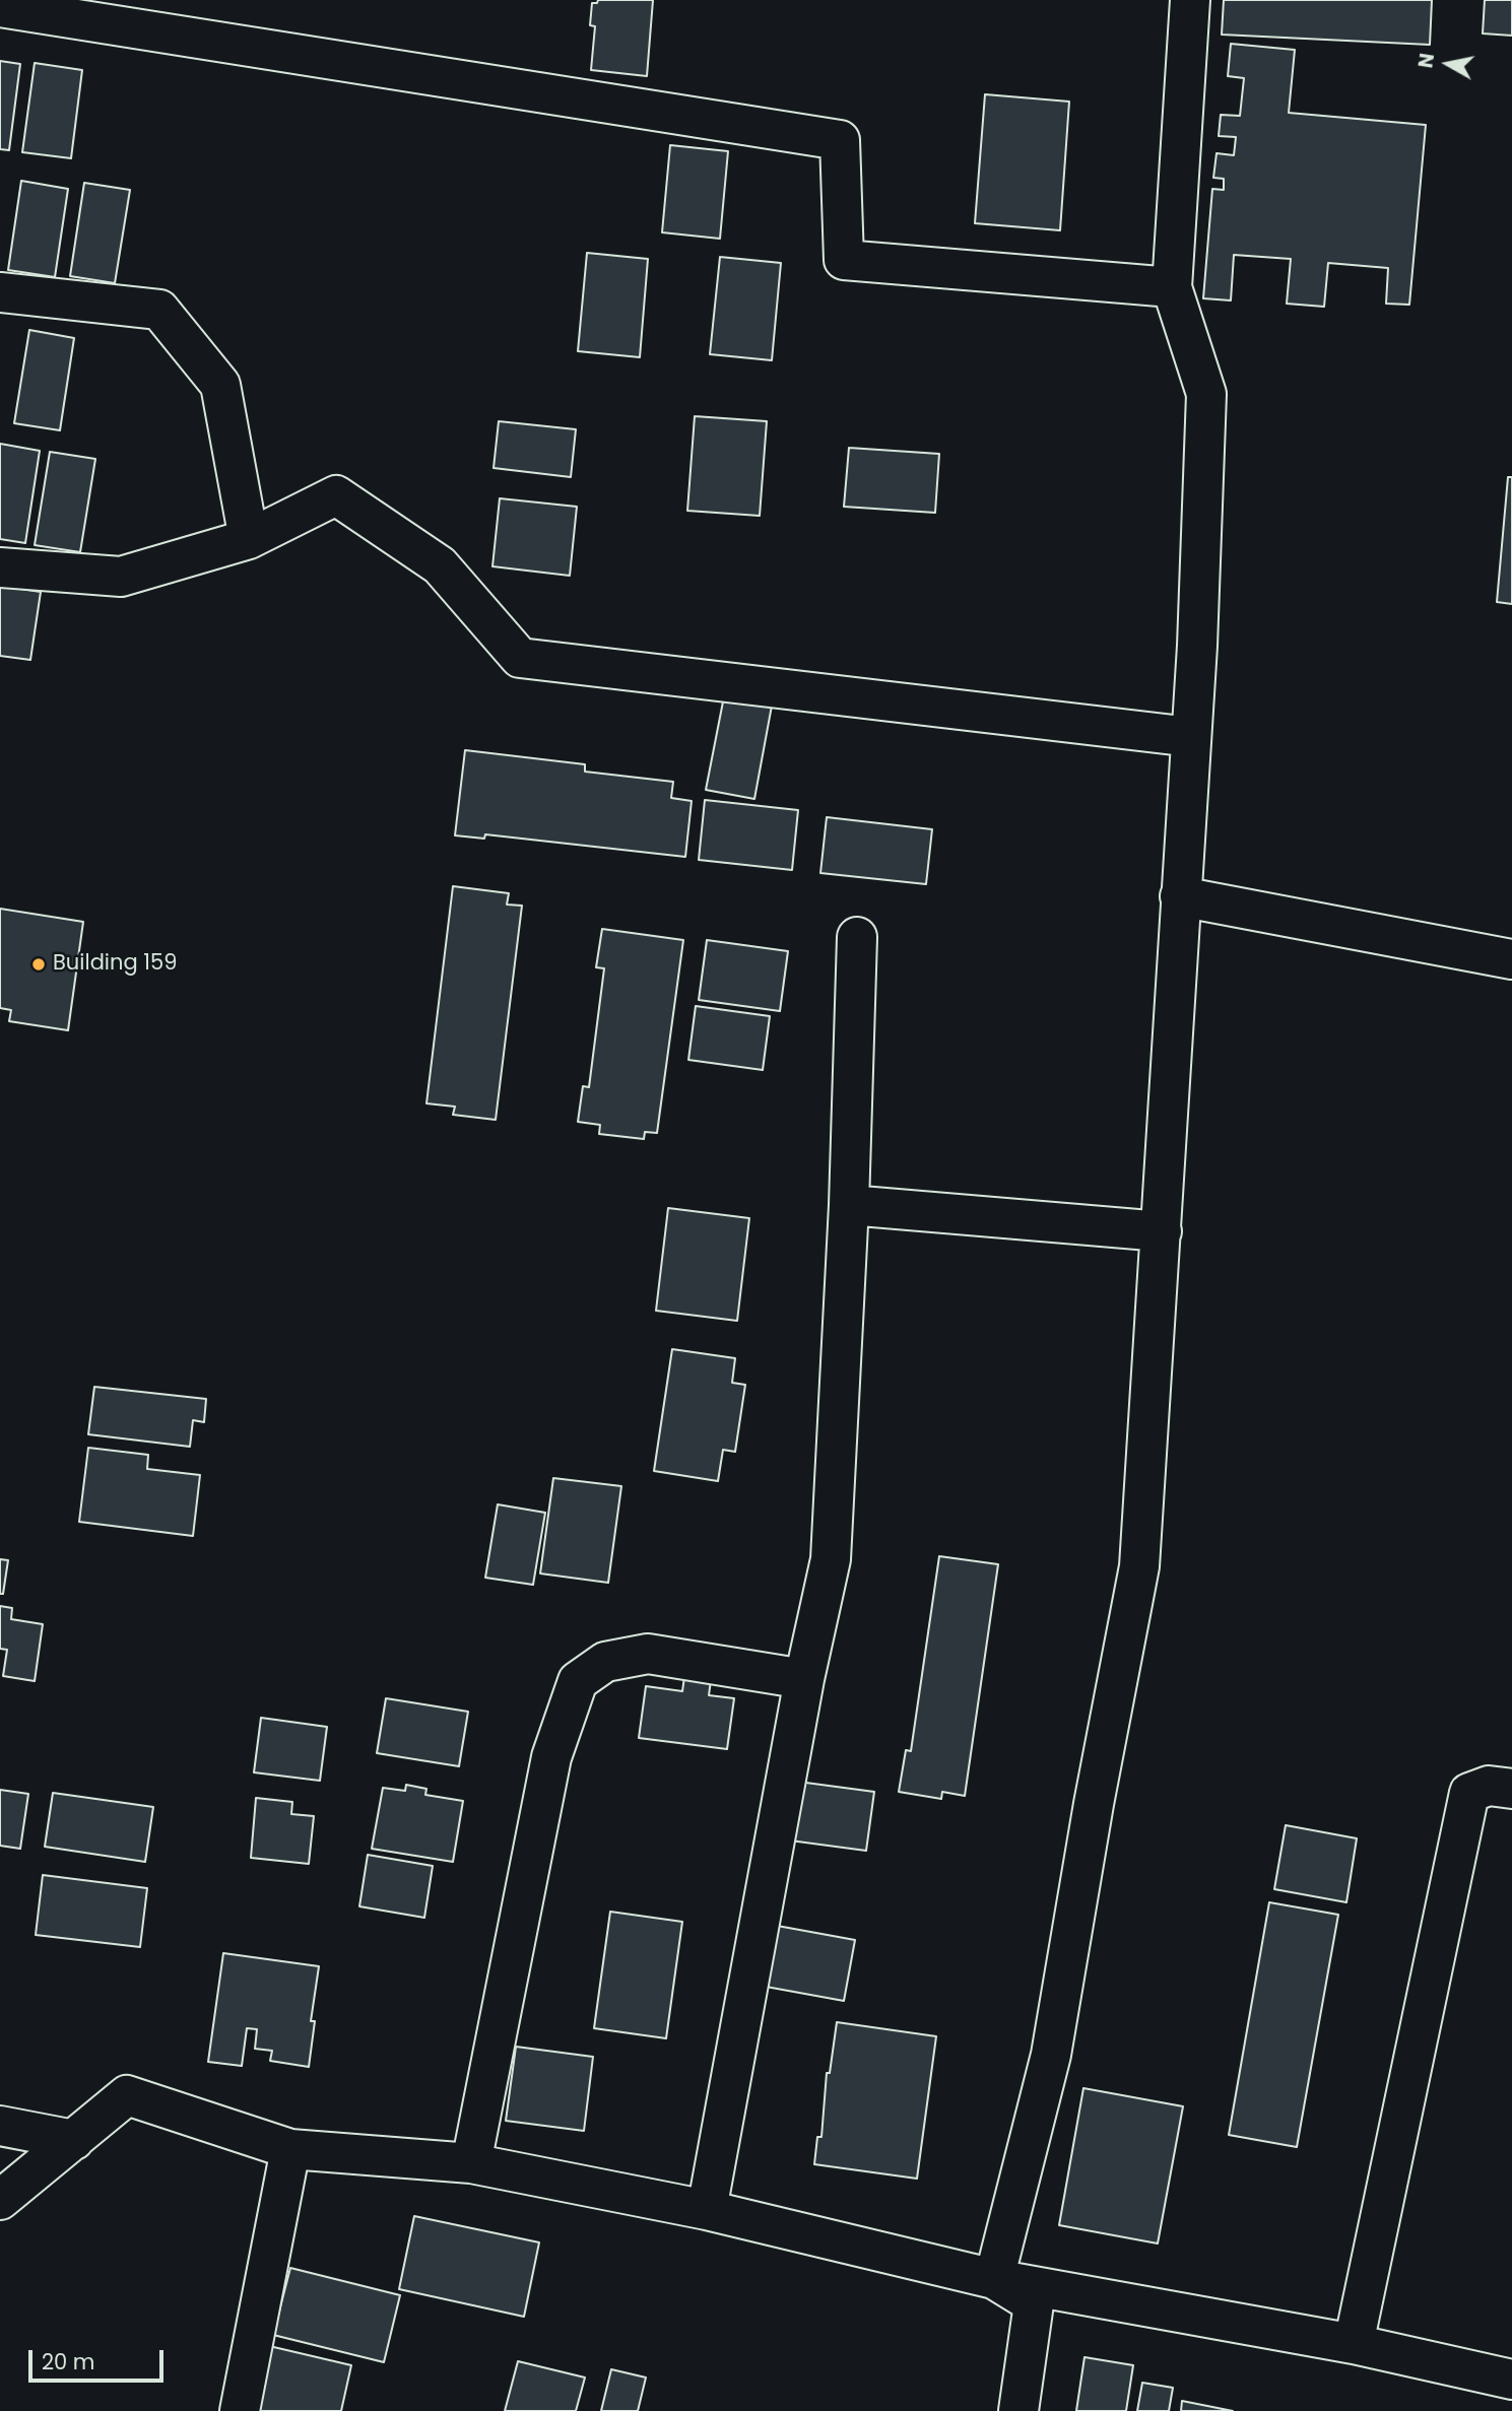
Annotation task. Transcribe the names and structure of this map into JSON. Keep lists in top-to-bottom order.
{
  "places": ["Building 159"],
  "scale_bar": "20 m",
  "north": "left"
}
